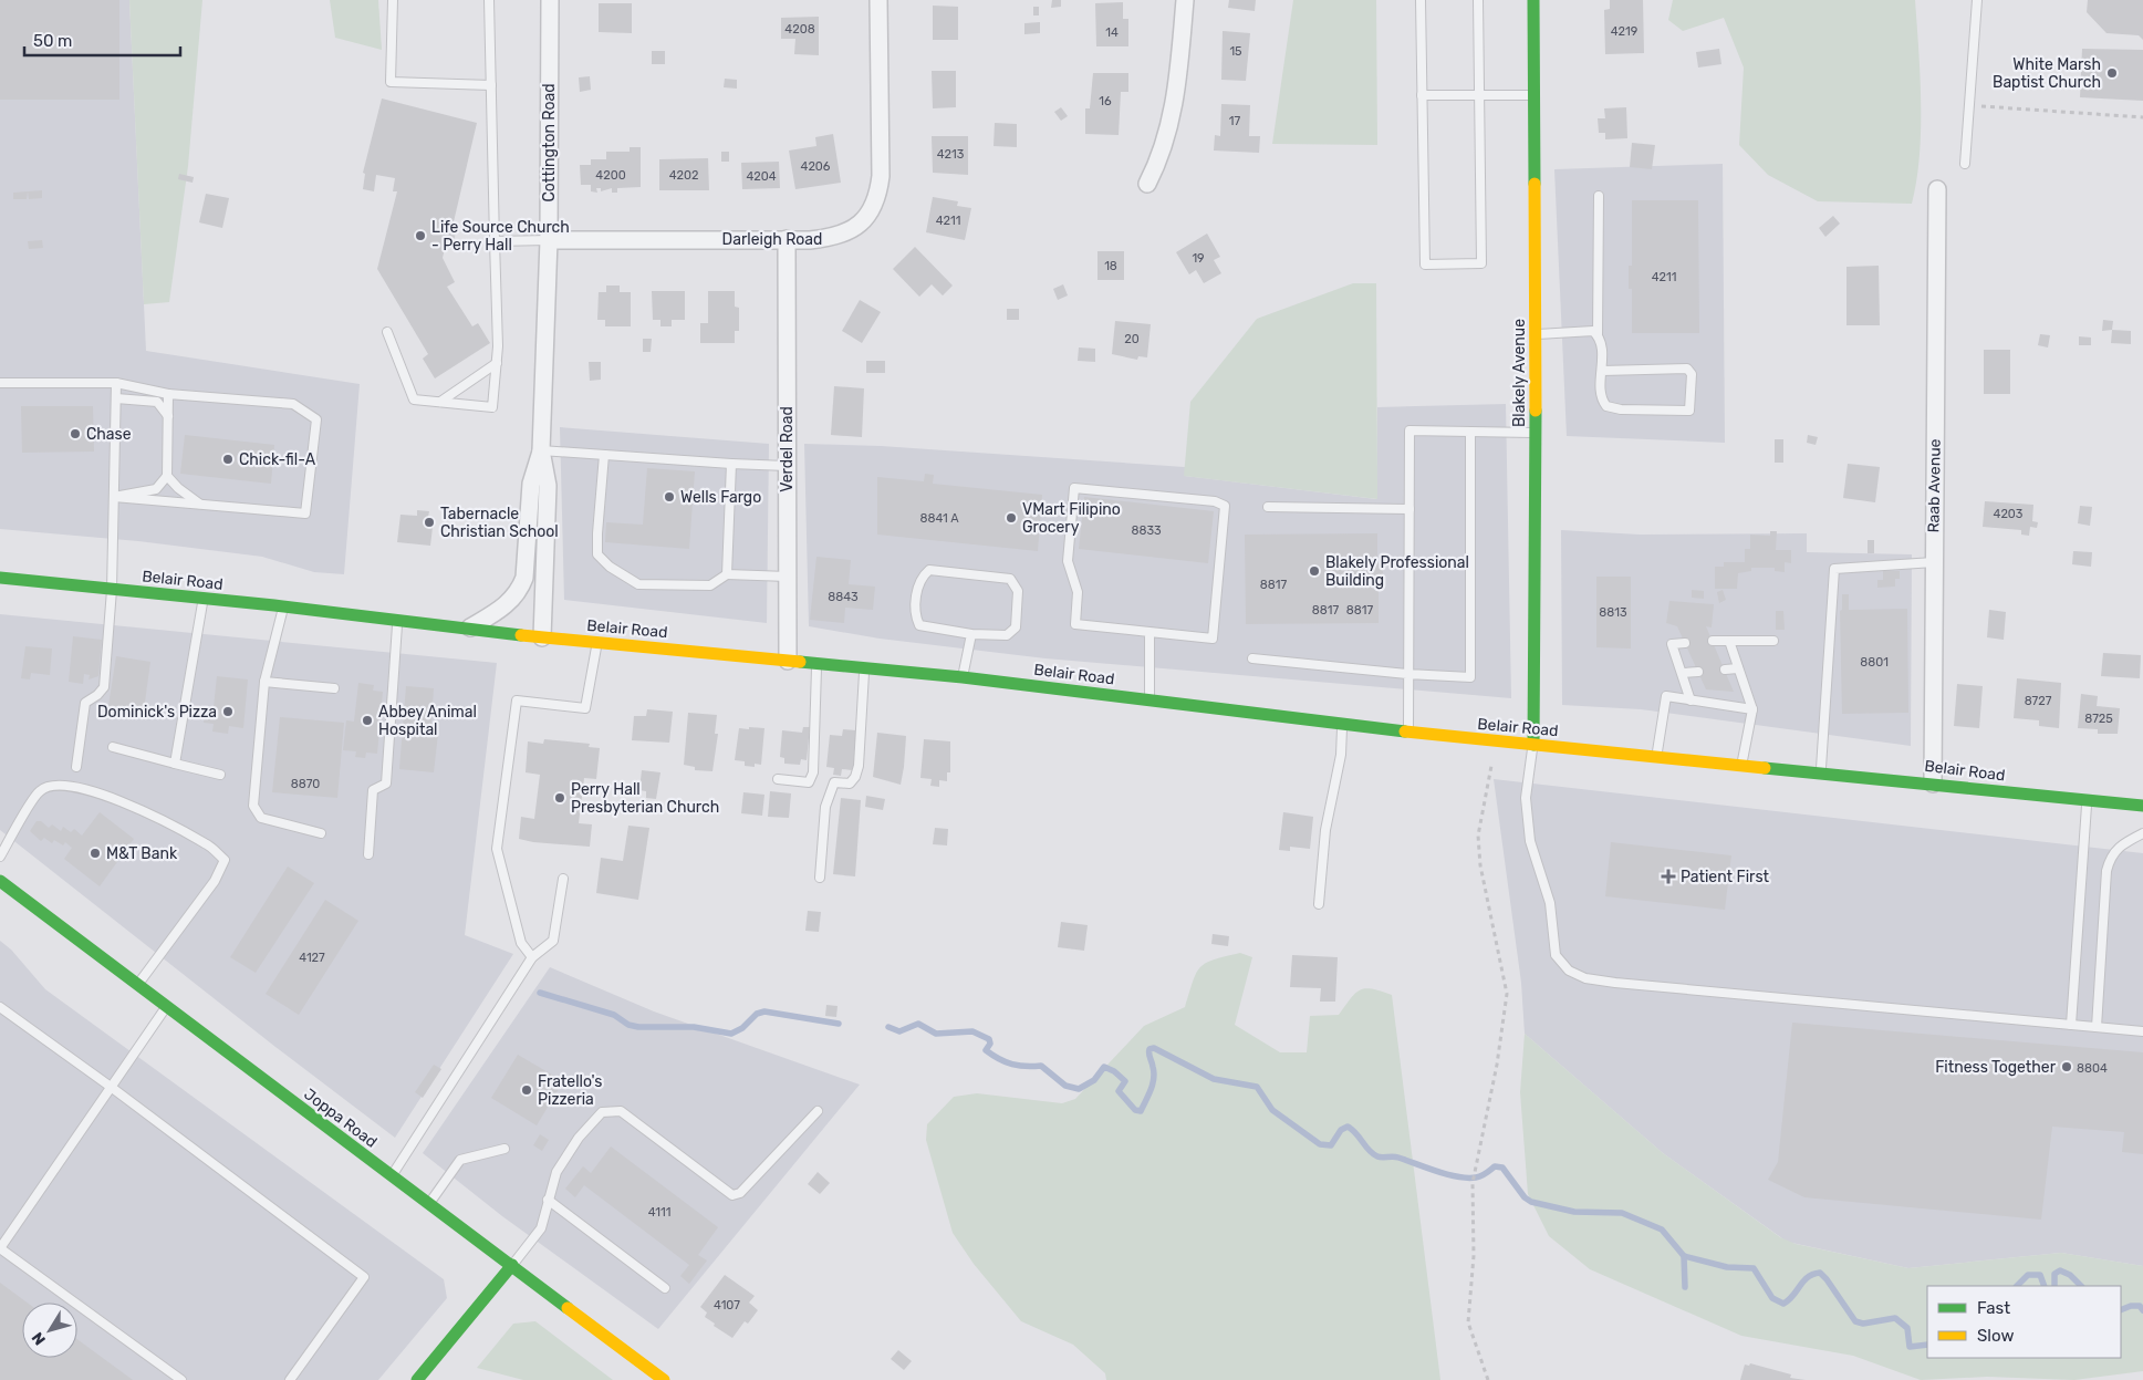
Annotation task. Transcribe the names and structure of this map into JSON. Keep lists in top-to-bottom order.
{
  "streets": {
    "main road": ["Blakely Avenue", "Belair Road", "Joppa Road"],
    "street": [
      "Cottington Road",
      "Darleigh Road",
      "Verdel Road",
      "Raab Avenue"
    ]
  },
  "crossings": [
    ["Cottington Road", "Darleigh Road"],
    ["Cottington Road", "Belair Road"],
    ["Darleigh Road", "Verdel Road"],
    ["Blakely Avenue", "Belair Road"],
    ["Verdel Road", "Belair Road"],
    ["Raab Avenue", "Belair Road"]
  ],
  "places": {
    "other": [
      "White Marsh Baptist Church",
      "Life Source Church - Perry Hall",
      "Chase",
      "Chick-fil-A",
      "Wells Fargo",
      "VMart Filipino Grocery",
      "Tabernacle Christian School",
      "Blakely Professional Building",
      "Dominick's Pizza",
      "Abbey Animal Hospital",
      "Perry Hall Presbyterian Church",
      "M&T Bank",
      "Fitness Together",
      "Fratello's Pizzeria"
    ],
    "health": ["Patient First"]
  },
  "house_numbers": [
    "4208",
    "4219",
    "14",
    "15",
    "16",
    "17",
    "4213",
    "4206",
    "4200",
    "4202",
    "4204",
    "4211",
    "19",
    "18",
    "4211",
    "20",
    "4203",
    "8841 A",
    "8833",
    "8817",
    "8843",
    "8817",
    "8817",
    "8813",
    "8801",
    "8727",
    "8725",
    "8870",
    "4127",
    "8804",
    "4111",
    "4107"
  ],
  "legend": ["Fast", "Slow"],
  "scale_bar": "50 m",
  "north": "bottom left"
}
